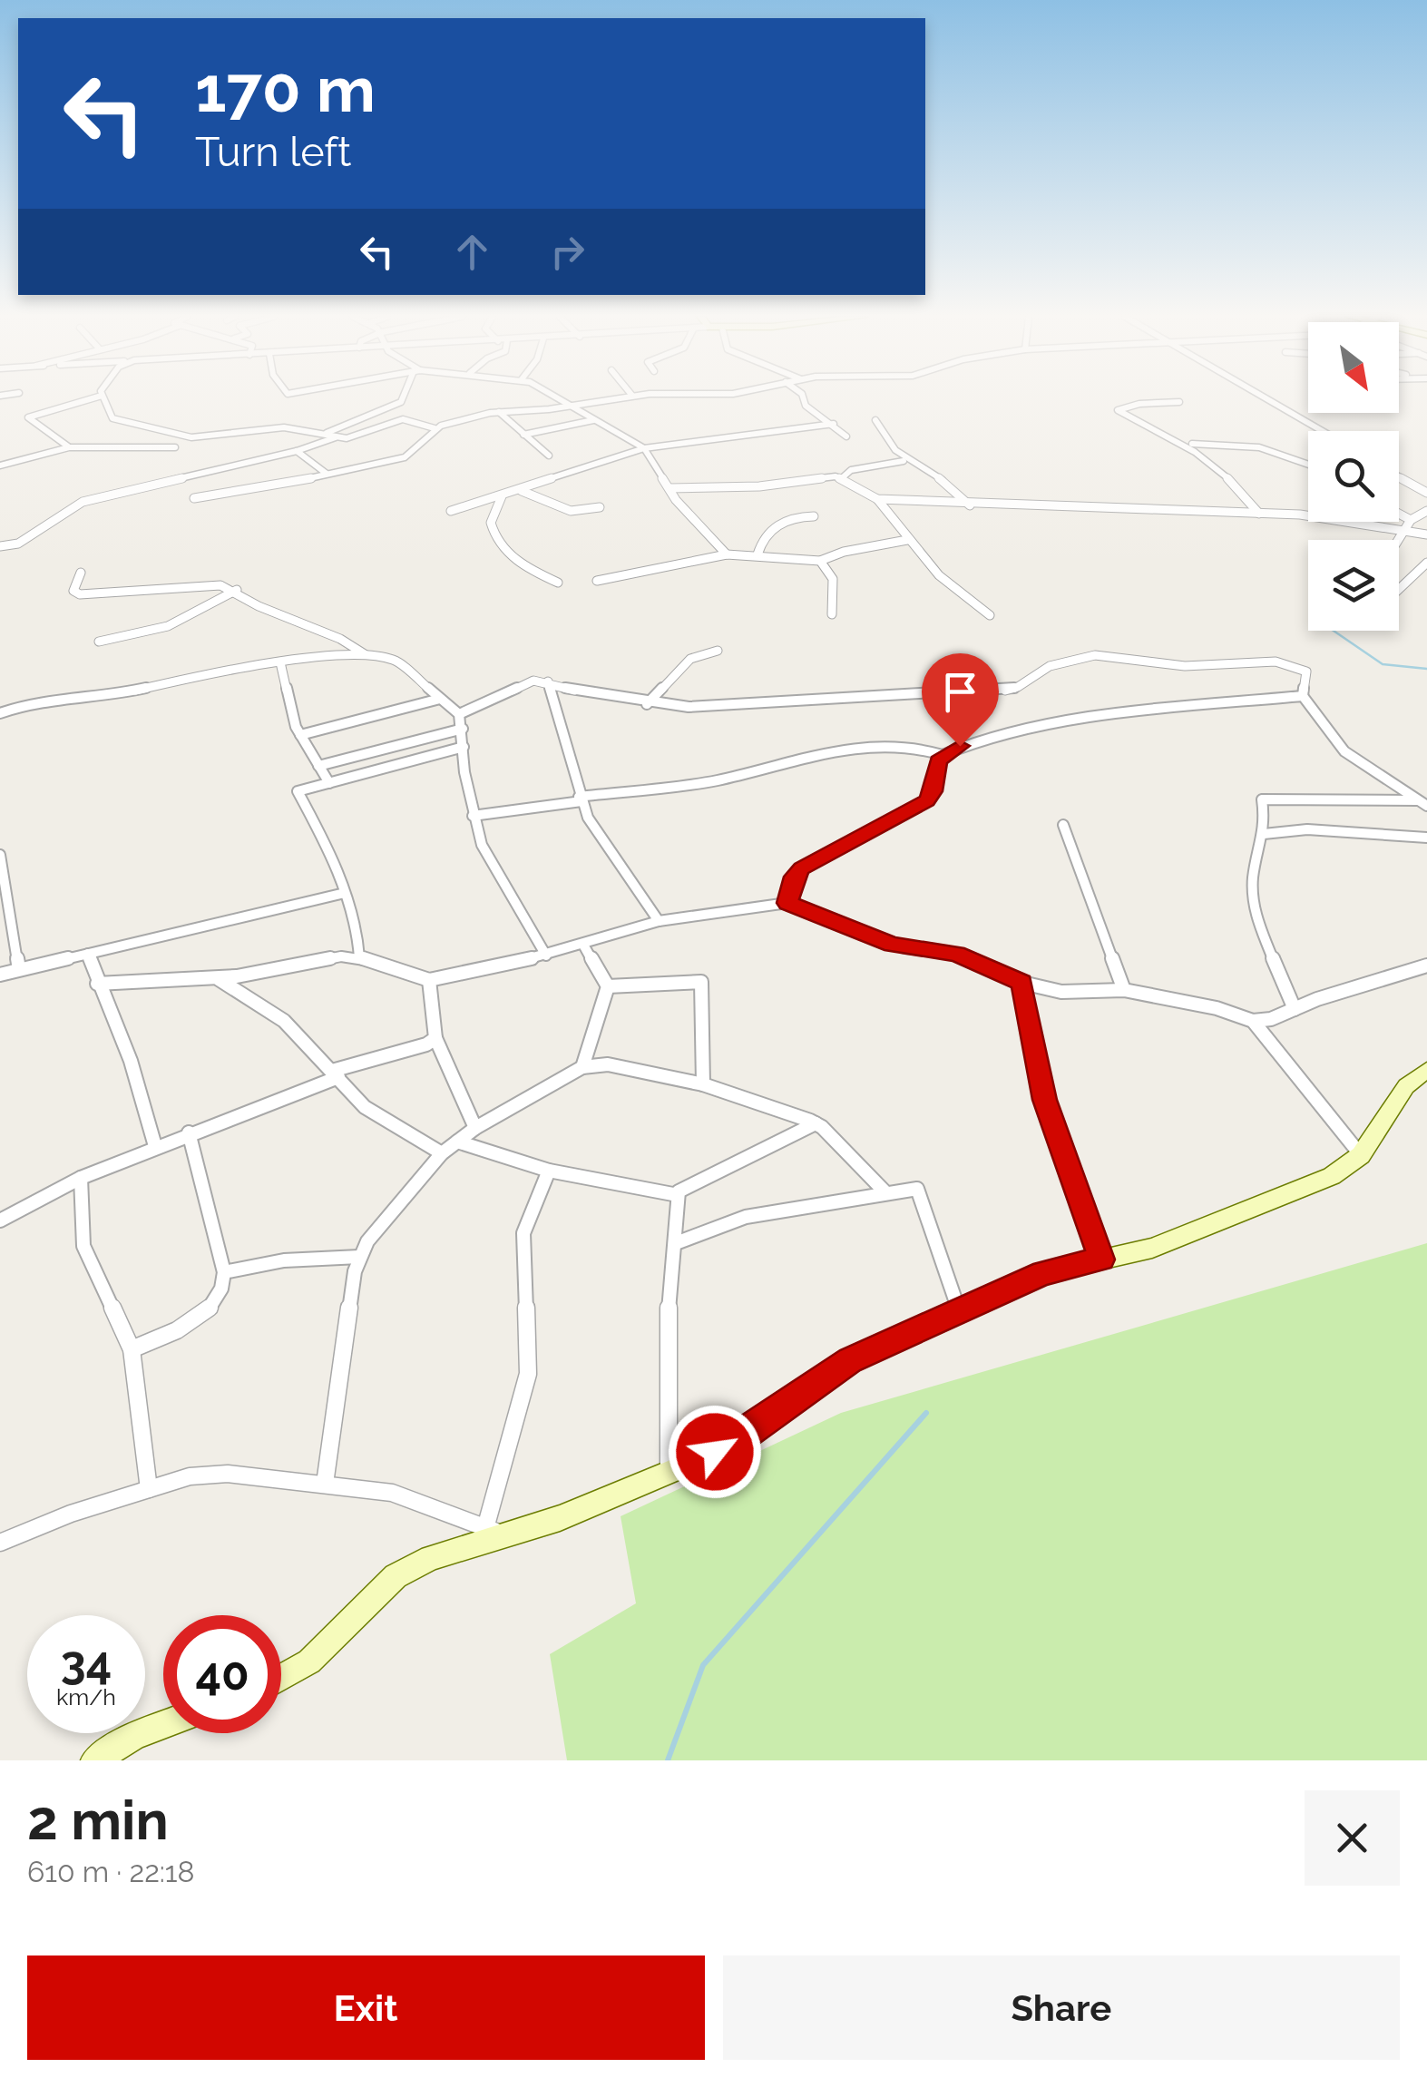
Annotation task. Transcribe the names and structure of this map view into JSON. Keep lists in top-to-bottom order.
{
  "north": "bottom right",
  "page": {
    "turn": ["170 m", "Turn left"],
    "speed": "34 km/h",
    "limit": "40",
    "heading": ["2 min", "610 m · 22:18"],
    "buttons": ["Exit", "Share"]
  }
}
